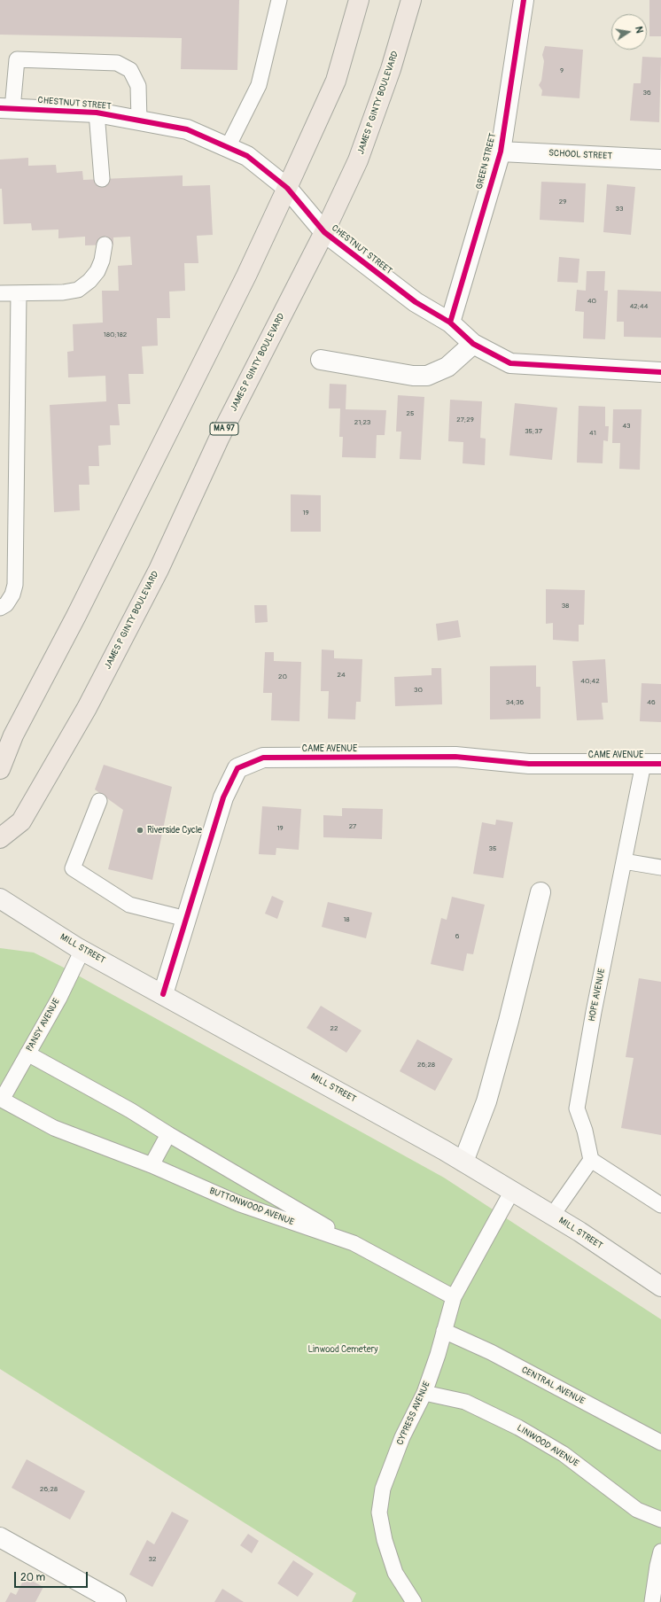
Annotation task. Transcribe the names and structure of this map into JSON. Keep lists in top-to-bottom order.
{
  "streets": {
    "main road": ["JAMES P GINTY BOULEVARD", "MA 97", "MILL STREET"],
    "street": [
      "CHESTNUT STREET",
      "SCHOOL STREET",
      "GREEN STREET",
      "CAME AVENUE"
    ],
    "lane": [
      "HOPE AVENUE",
      "PANSY AVENUE",
      "BUTTONWOOD AVENUE",
      "CENTRAL AVENUE",
      "CYPRESS AVENUE",
      "LINWOOD AVENUE"
    ]
  },
  "crossings": [
    ["JAMES P GINTY BOULEVARD", "CHESTNUT STREET"],
    ["CHESTNUT STREET", "GREEN STREET"],
    ["SCHOOL STREET", "GREEN STREET"],
    ["CAME AVENUE", "MILL STREET"],
    ["CAME AVENUE", "HOPE AVENUE"],
    ["MILL STREET", "PANSY AVENUE"],
    ["MILL STREET", "CYPRESS AVENUE"],
    ["PANSY AVENUE", "BUTTONWOOD AVENUE"],
    ["BUTTONWOOD AVENUE", "CYPRESS AVENUE"],
    ["CENTRAL AVENUE", "CYPRESS AVENUE"],
    ["CYPRESS AVENUE", "LINWOOD AVENUE"]
  ],
  "parks": ["Linwood Cemetery"],
  "places": ["Riverside Cycle"],
  "house_numbers": [
    "9",
    "36",
    "29",
    "33",
    "40",
    "42;44",
    "180;182",
    "25",
    "27;29",
    "21;23",
    "43",
    "35;37",
    "41",
    "19",
    "38",
    "24",
    "20",
    "40;42",
    "30",
    "34;36",
    "46",
    "27",
    "19",
    "35",
    "18",
    "6",
    "22",
    "26;28",
    "26;28",
    "32"
  ],
  "scale_bar": "20 m",
  "north": "right"
}
